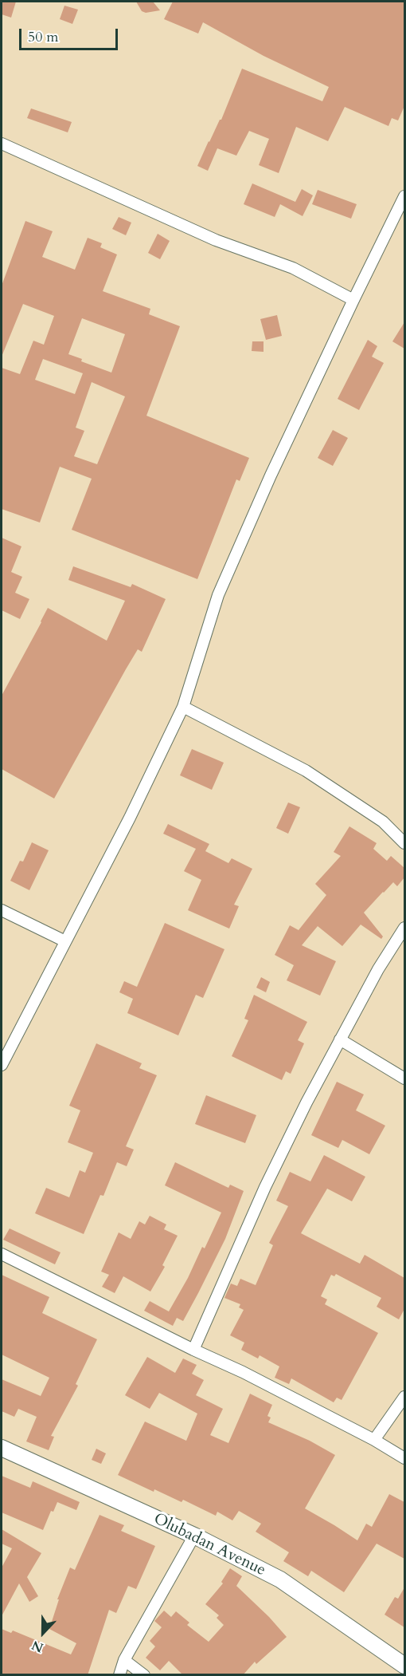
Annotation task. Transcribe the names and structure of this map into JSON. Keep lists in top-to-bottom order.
{
  "streets": {
    "street": ["Olubadan Avenue"]
  },
  "scale_bar": "50 m",
  "north": "bottom"
}
